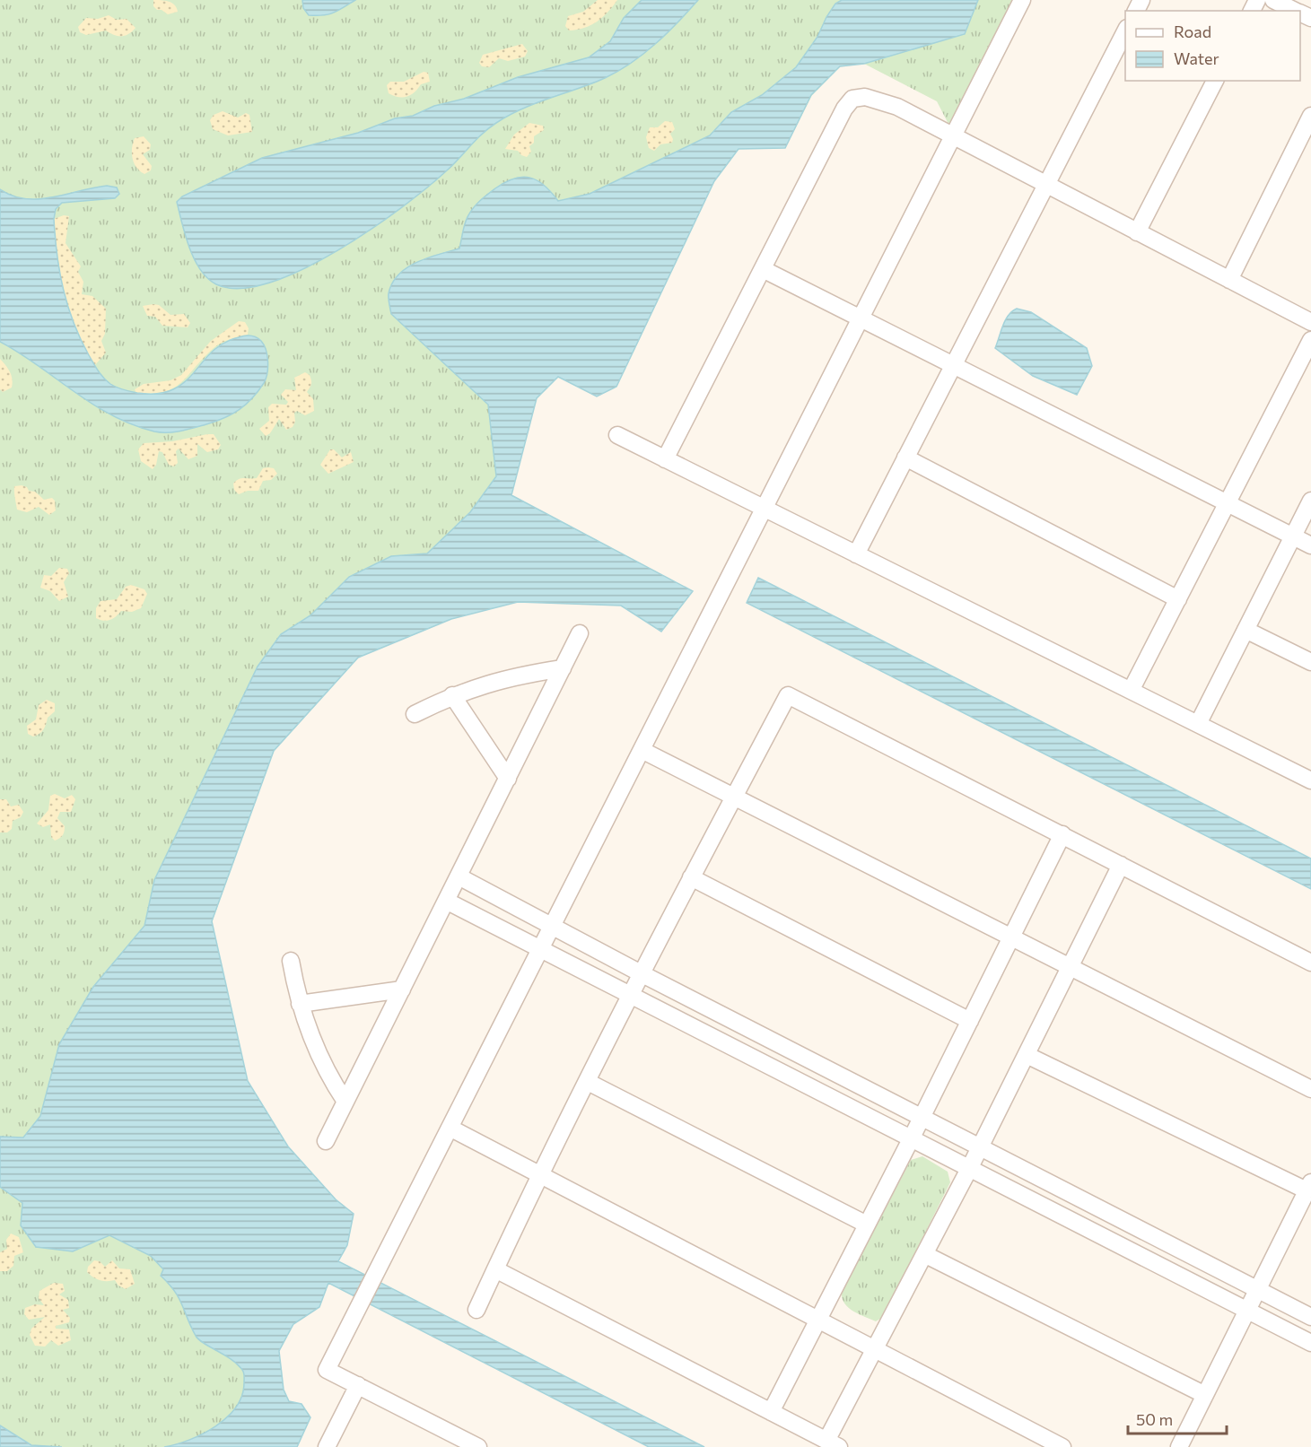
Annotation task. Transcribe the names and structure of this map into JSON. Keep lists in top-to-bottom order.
{
  "legend": ["Road", "Water"],
  "scale_bar": "50 m"
}
